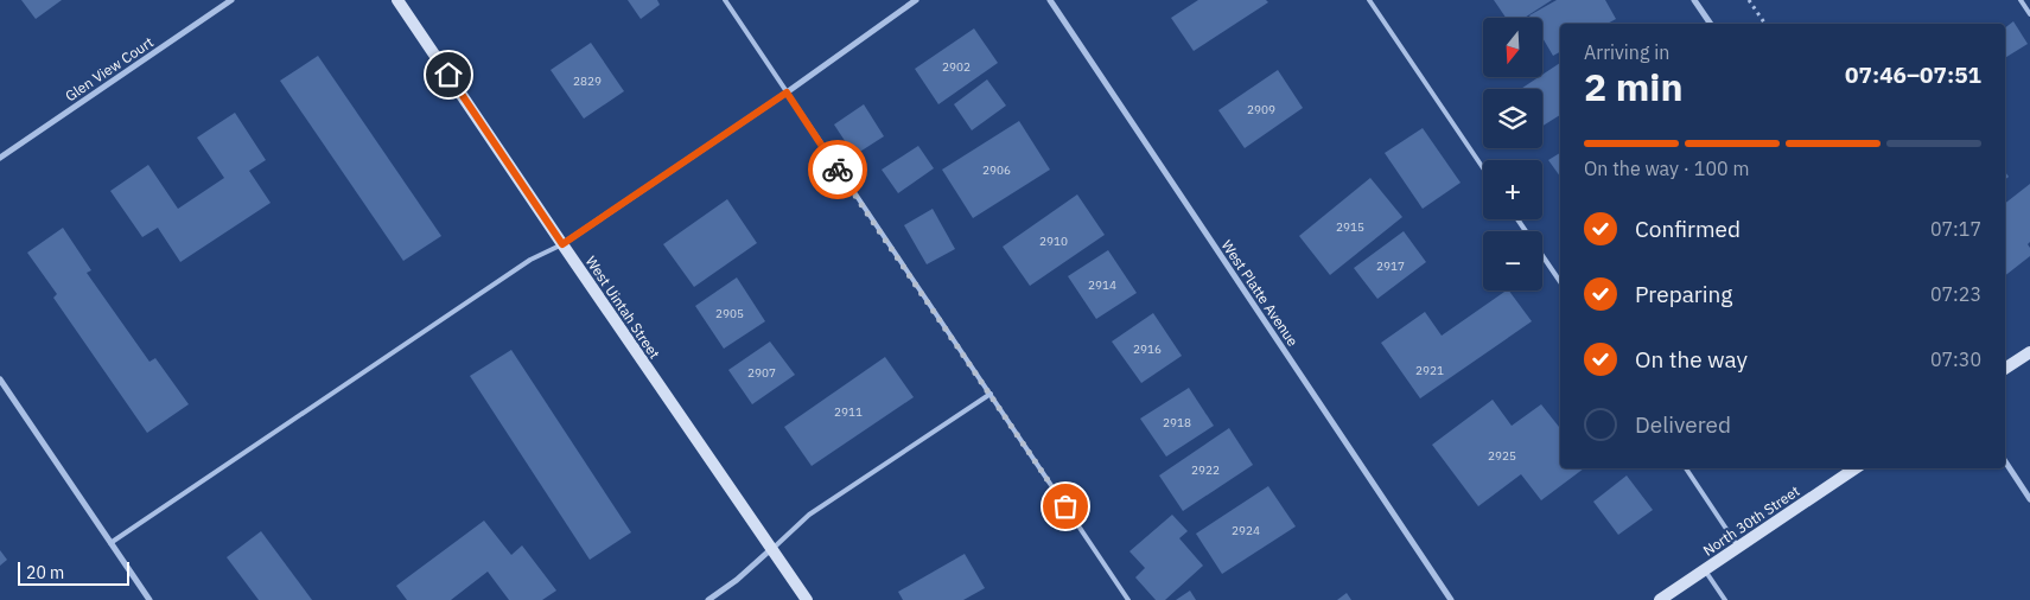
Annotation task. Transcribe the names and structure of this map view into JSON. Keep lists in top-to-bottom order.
{
  "streets": {
    "main road": ["West Uintah Street", "North 30th Street"],
    "street": ["Glen View Court", "West Platte Avenue"]
  },
  "house_numbers": [
    "2902",
    "2829",
    "2909",
    "2906",
    "2915",
    "2910",
    "2917",
    "2914",
    "2905",
    "2916",
    "2921",
    "2907",
    "2911",
    "2918",
    "2925",
    "2922",
    "2924"
  ],
  "scale_bar": "20 m",
  "north": "bottom",
  "page": {
    "map_buttons": ["+", "−"],
    "heading": ["2 min", "Arriving in", "07:46–07:51"],
    "bar": "On the way · 100 m",
    "list": [
      ["Confirmed", "07:17"],
      ["Preparing", "07:23"],
      ["On the way", "07:30"],
      "Delivered"
    ],
    "scale": "20 m"
  }
}
